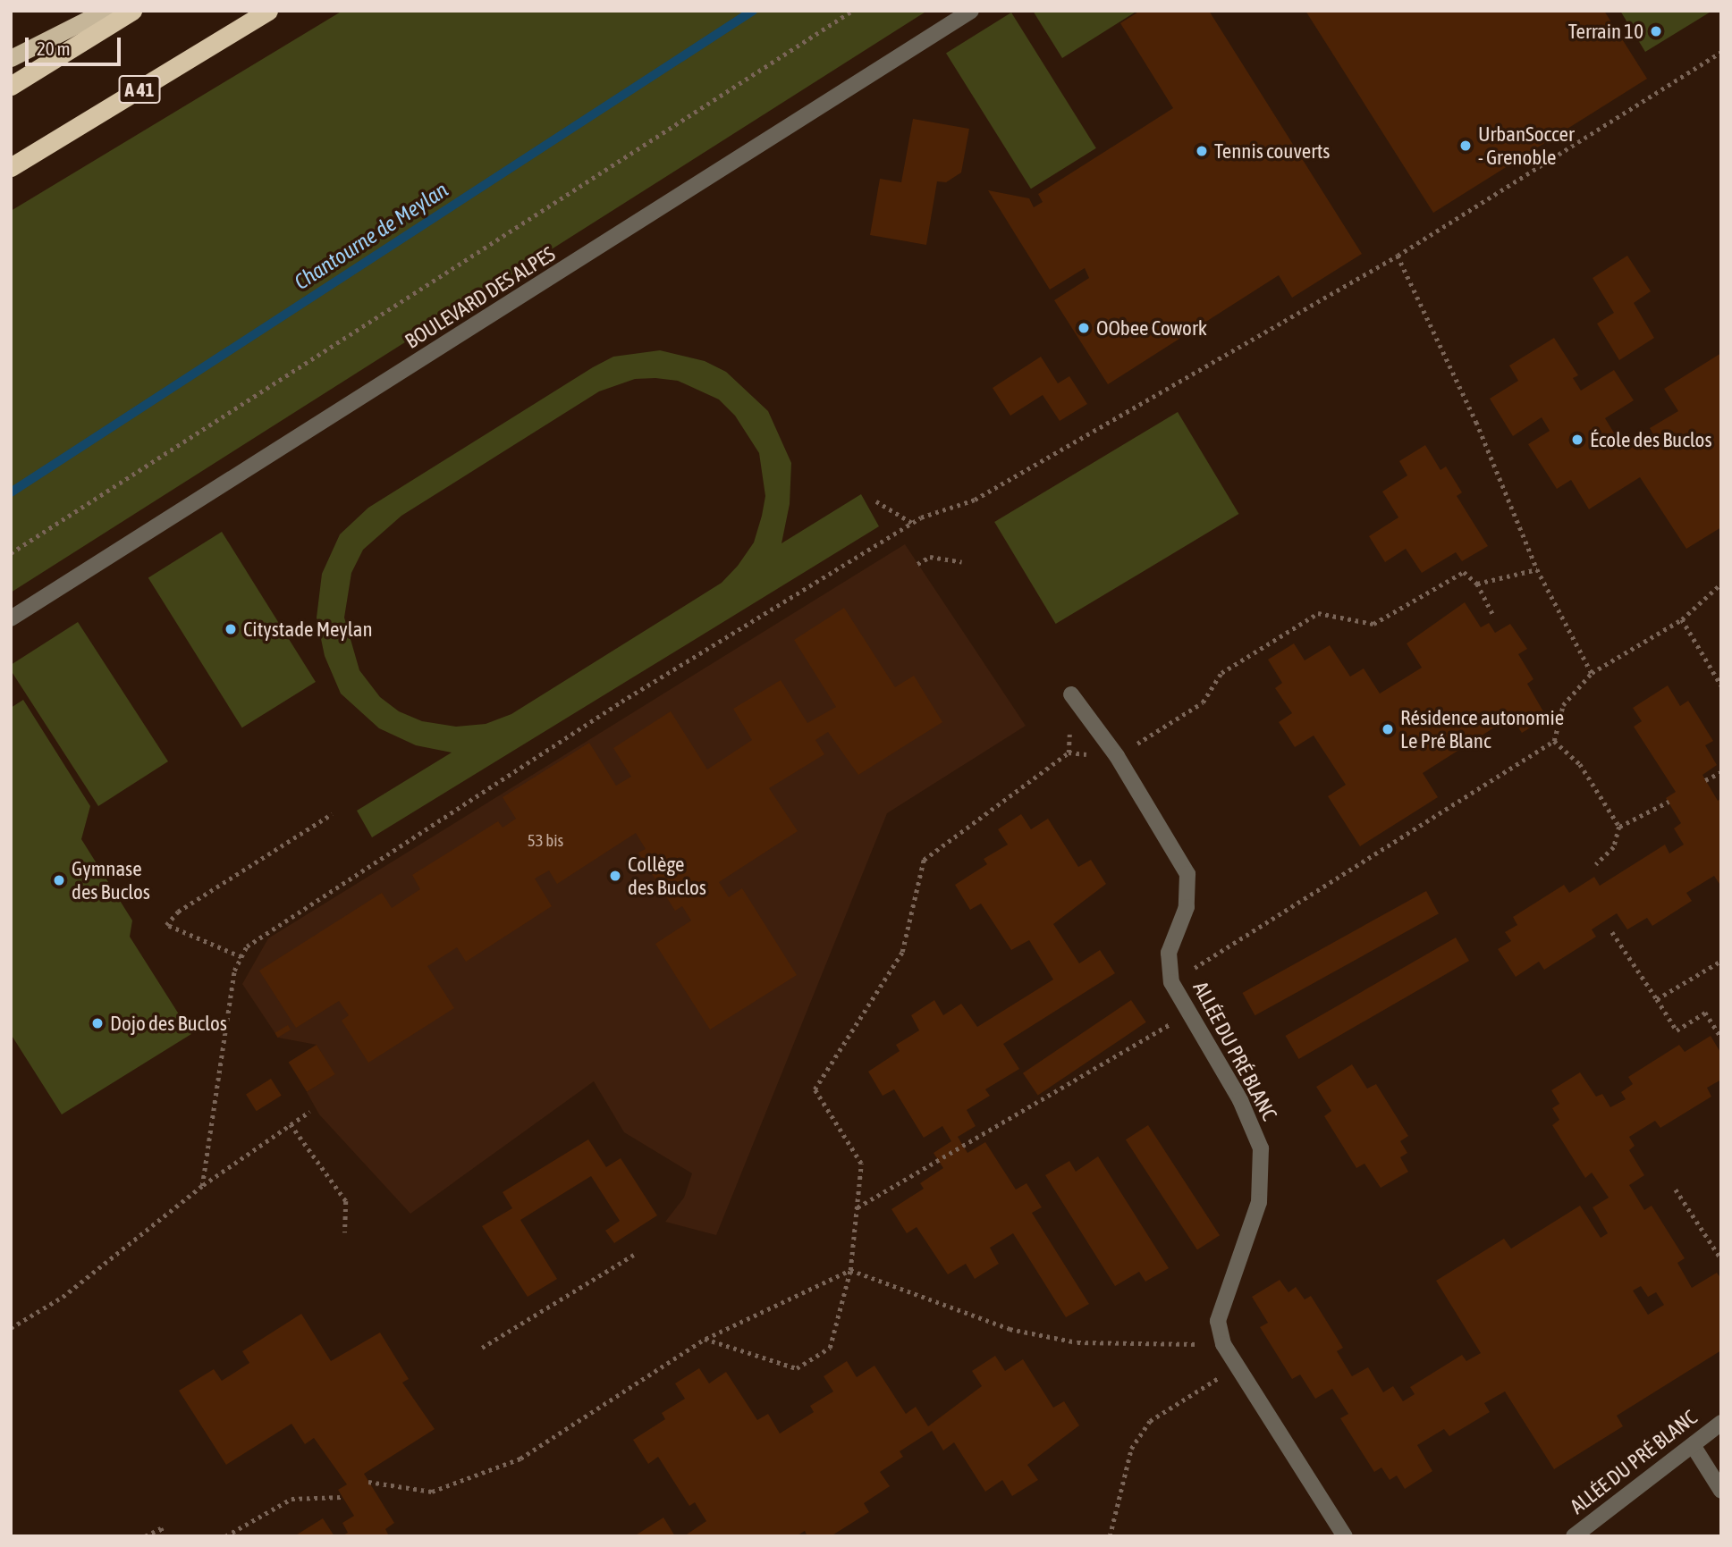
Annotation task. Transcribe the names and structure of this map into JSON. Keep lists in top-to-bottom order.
{
  "streets": {
    "highway": ["A 41"],
    "street": ["BOULEVARD DES ALPES", "ALLÉE DU PRÉ BLANC"]
  },
  "water": ["Chantourne de Meylan"],
  "places": [
    "Terrain 10",
    "UrbanSoccer - Grenoble",
    "Tennis couverts",
    "OObee Cowork",
    "École des Buclos",
    "Citystade Meylan",
    "Résidence autonomie Le Pré Blanc",
    "Collège des Buclos",
    "Gymnase des Buclos",
    "Dojo des Buclos"
  ],
  "house_numbers": ["53 bis"],
  "scale_bar": "20 m"
}
